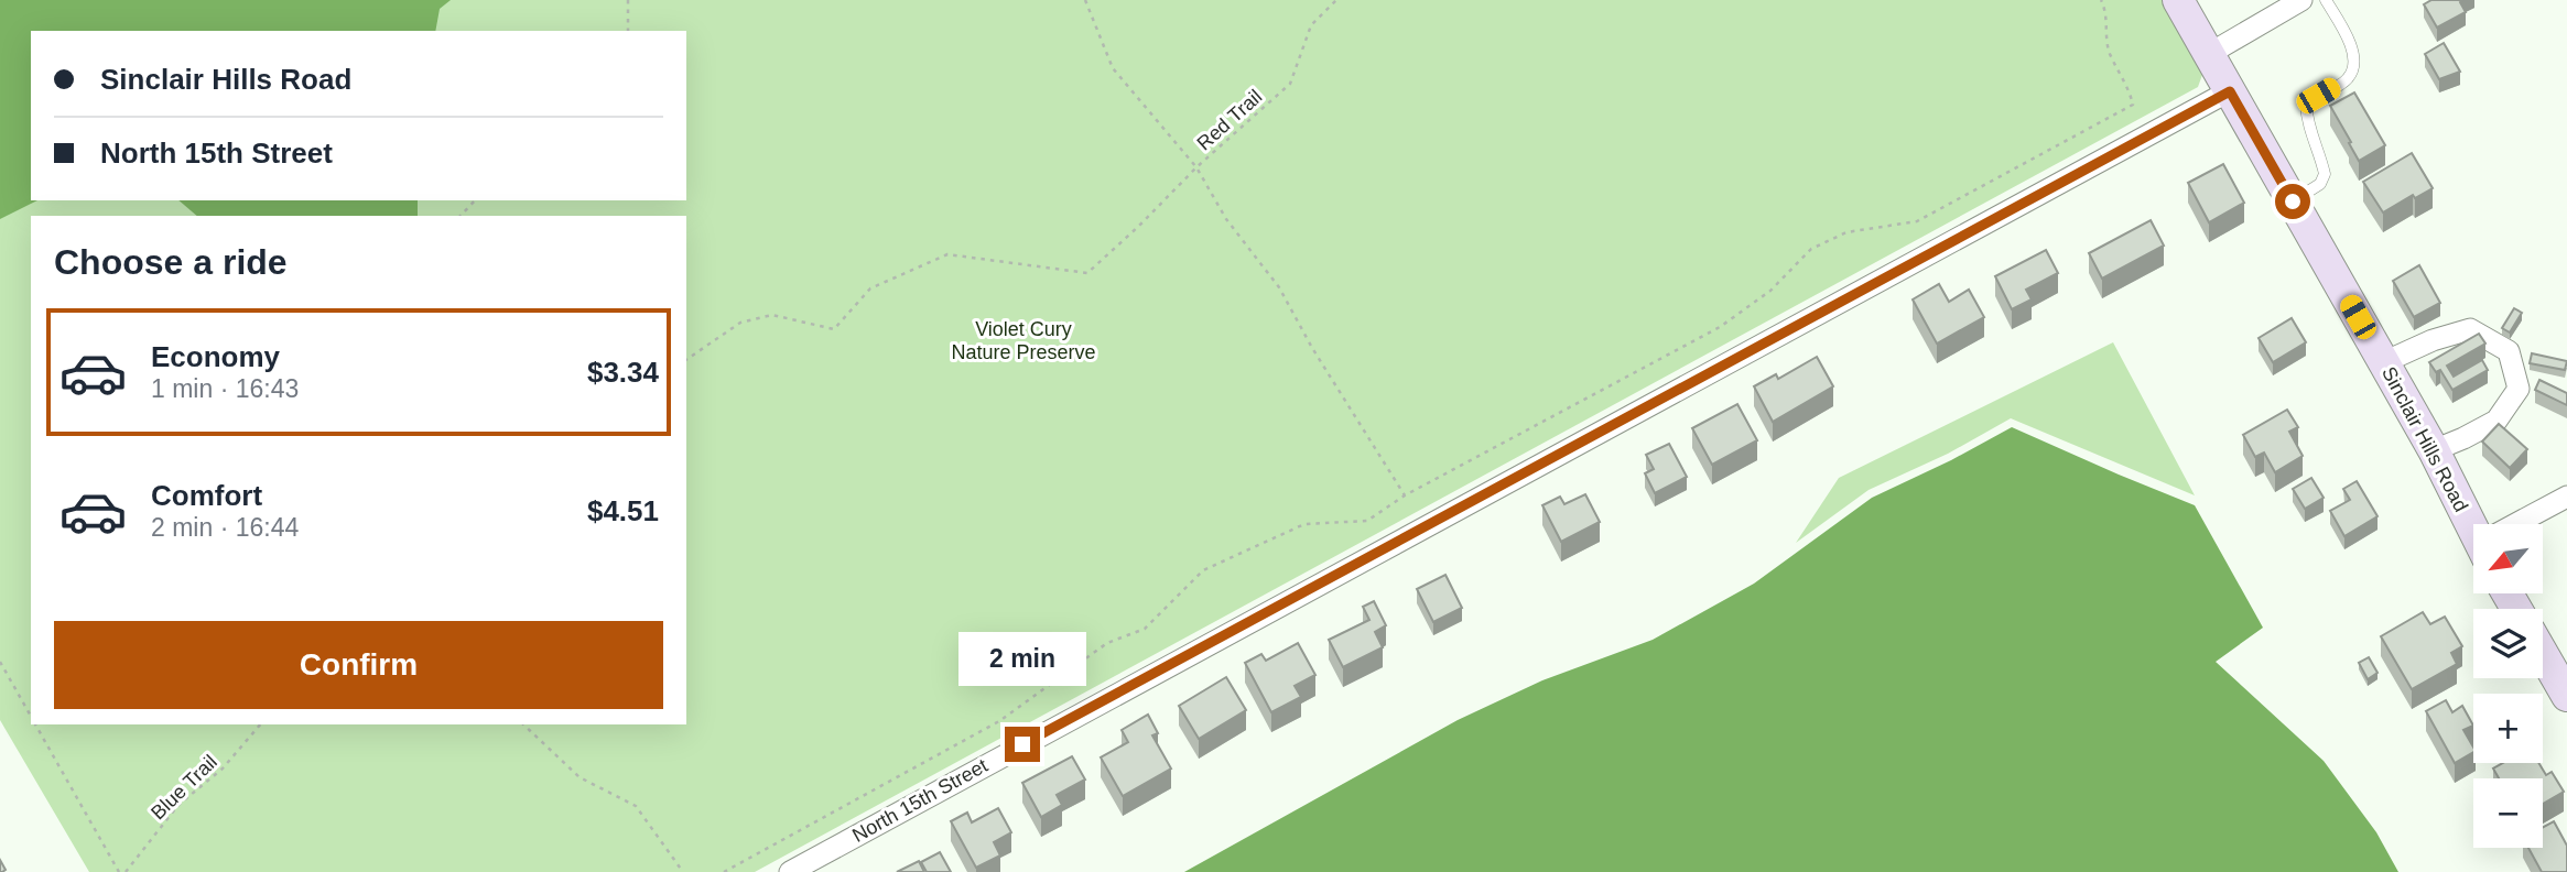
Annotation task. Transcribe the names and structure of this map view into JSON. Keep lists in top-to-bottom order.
{
  "streets": {
    "street": ["Sinclair Hills Road", "North 15th Street"],
    "path": ["Red Trail", "Blue Trail"]
  },
  "crossings": [
    ["Sinclair Hills Road", "North 15th Street"]
  ],
  "parks": ["Violet Cury Nature Preserve"],
  "north": "bottom left",
  "page": {
    "banner": ["Sinclair Hills Road", "North 15th Street"],
    "heading": "Choose a ride",
    "list": [
      {
        "name": "Economy",
        "note": "1 min · 16:43",
        "value": "$3.34"
      },
      {
        "name": "Comfort",
        "note": "2 min · 16:44",
        "value": "$4.51"
      }
    ],
    "map_buttons": ["+", "−"],
    "buttons": "Confirm",
    "bubble": "2 min"
  }
}
